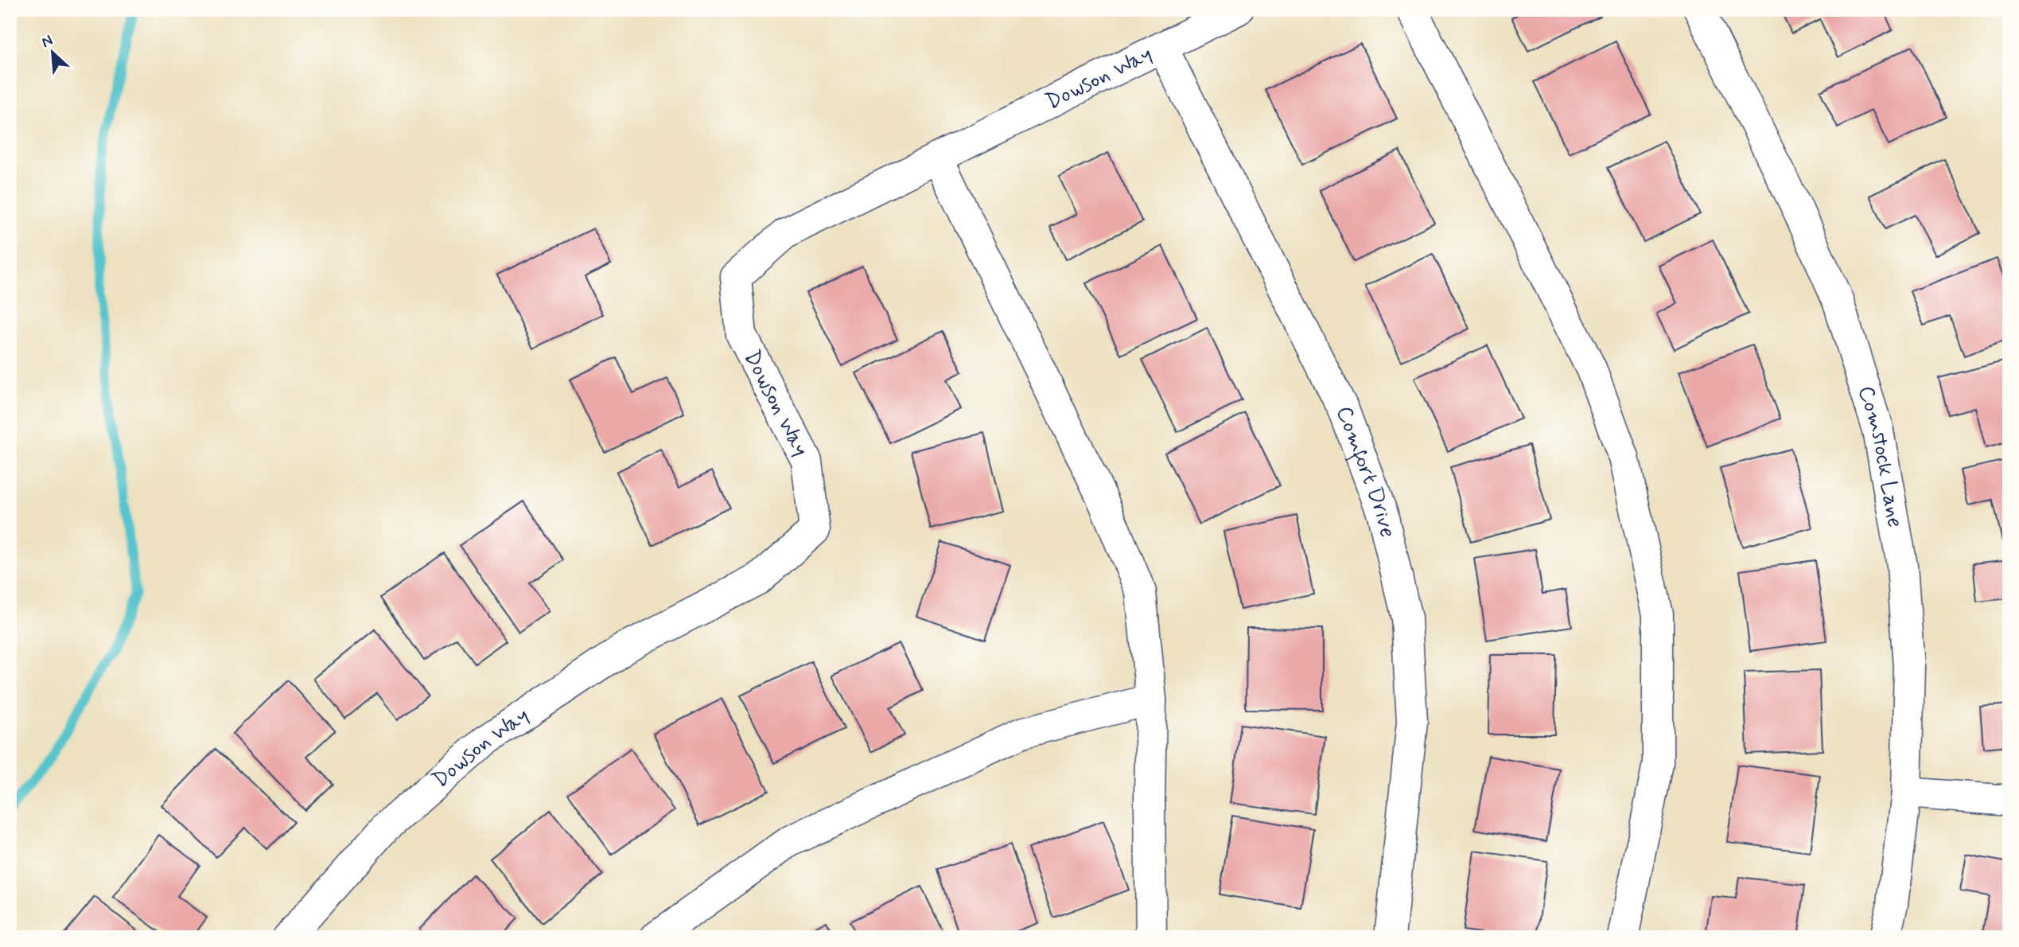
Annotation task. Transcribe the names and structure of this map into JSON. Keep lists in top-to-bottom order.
{
  "streets": {
    "street": ["Dowson Way", "Comstock Lane", "Comfort Drive"]
  },
  "crossings": [
    ["Dowson Way", "Comfort Drive"]
  ],
  "north": "top left"
}
